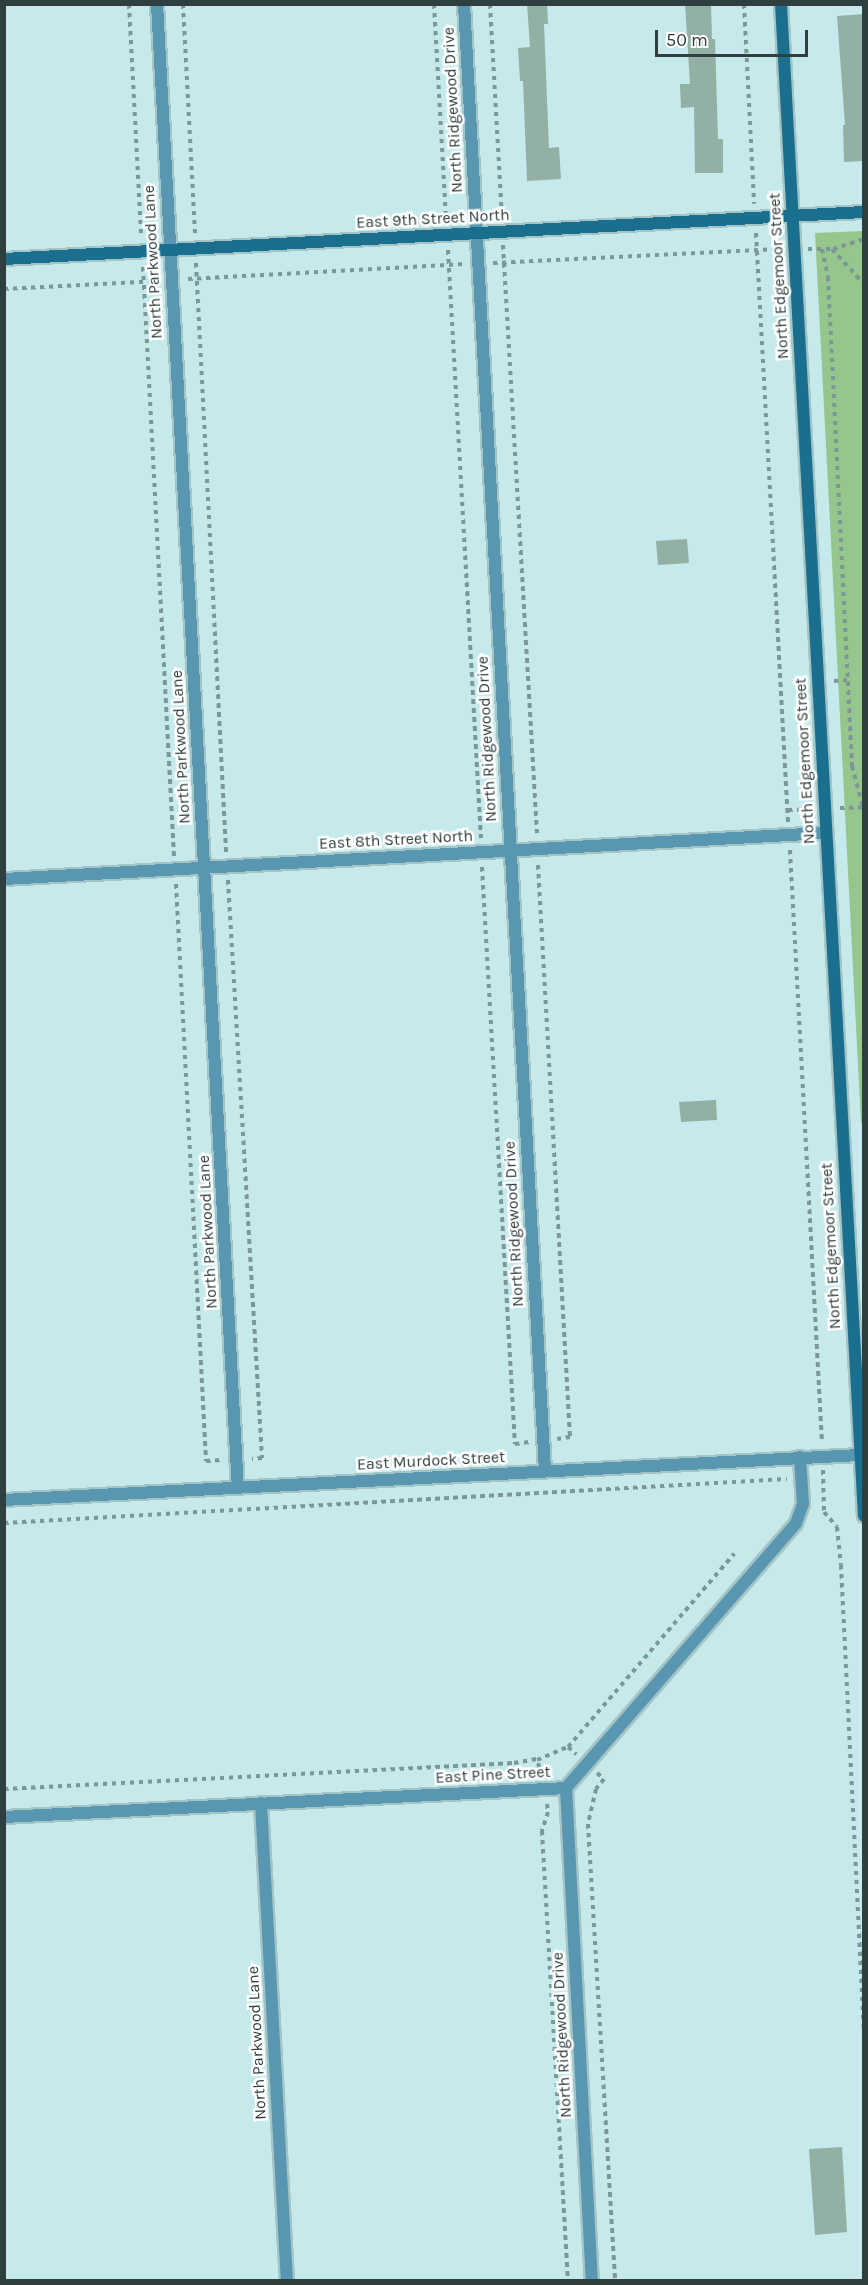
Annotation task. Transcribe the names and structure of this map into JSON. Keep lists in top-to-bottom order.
{
  "streets": {
    "street": [
      "North Ridgewood Drive",
      "East 9th Street North",
      "North Parkwood Lane",
      "North Edgemoor Street",
      "East 8th Street North",
      "East Murdock Street",
      "East Pine Street"
    ]
  },
  "crossings": [
    ["North Ridgewood Drive", "East 9th Street North"],
    ["North Ridgewood Drive", "East 8th Street North"],
    ["North Ridgewood Drive", "East Murdock Street"],
    ["North Ridgewood Drive", "East Pine Street"],
    ["East 9th Street North", "North Parkwood Lane"],
    ["East 9th Street North", "North Edgemoor Street"],
    ["North Parkwood Lane", "East 8th Street North"],
    ["North Parkwood Lane", "East Murdock Street"],
    ["North Parkwood Lane", "East Pine Street"],
    ["North Edgemoor Street", "East 8th Street North"],
    ["North Edgemoor Street", "East Murdock Street"],
    ["East Murdock Street", "East Pine Street"]
  ],
  "scale_bar": "50 m"
}
